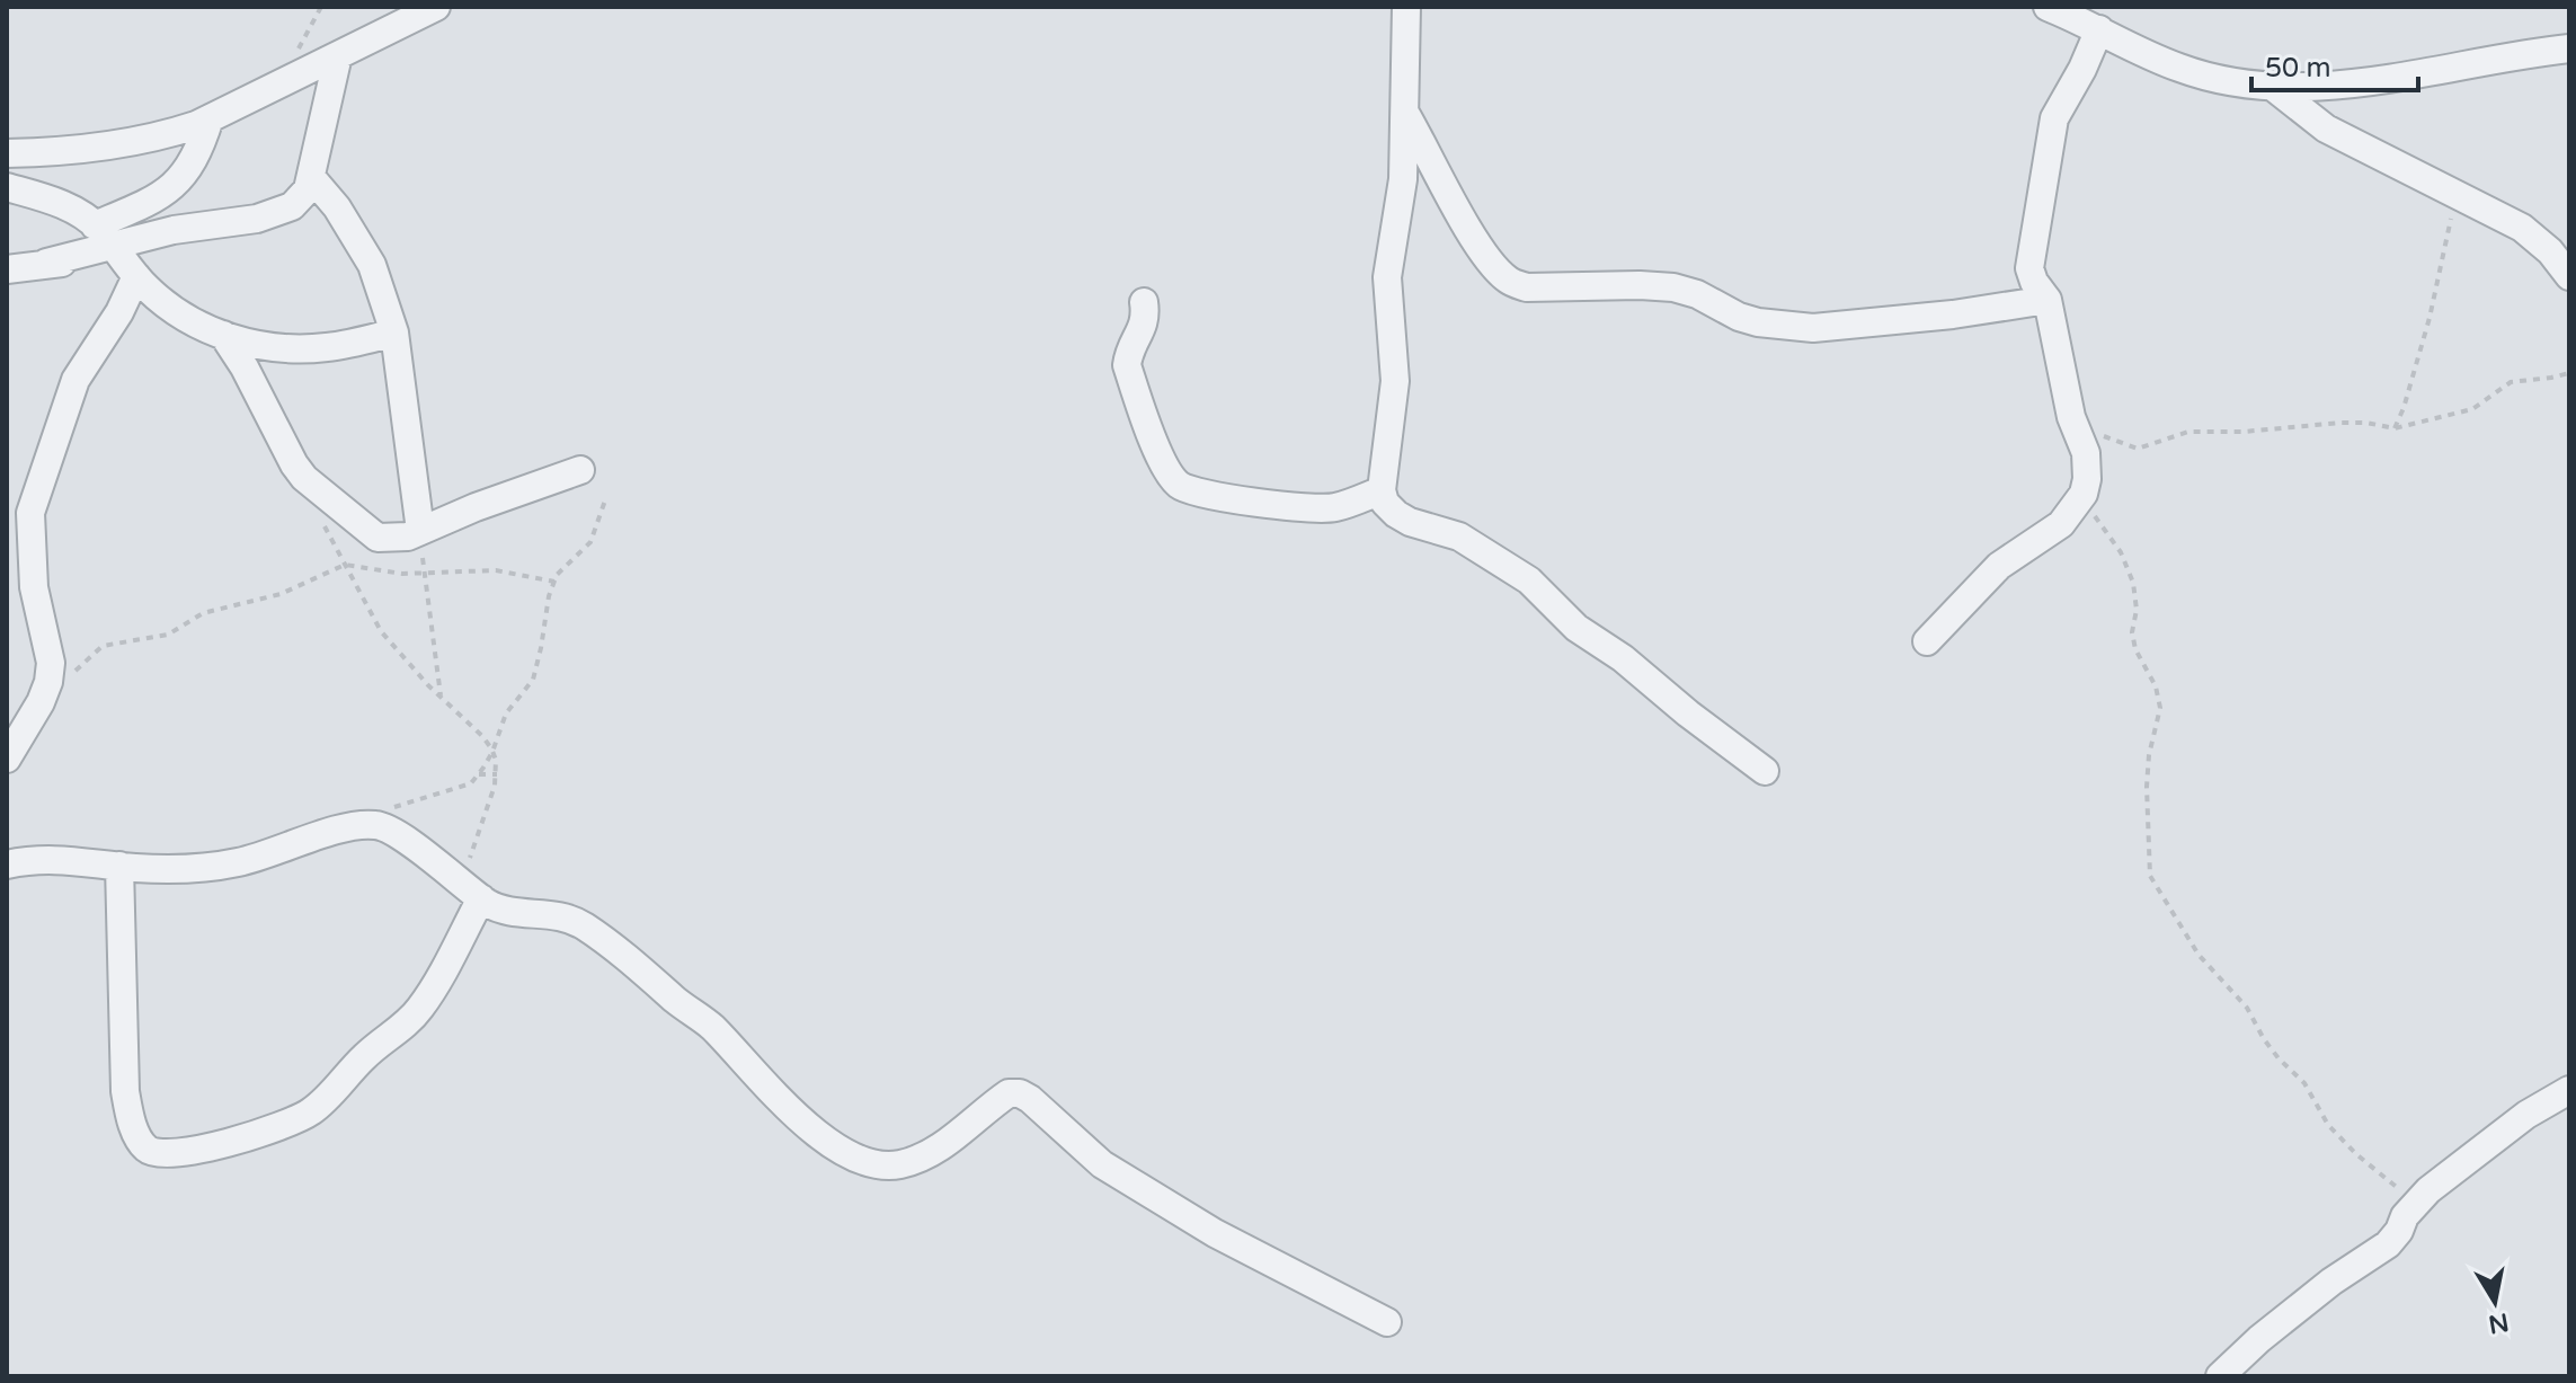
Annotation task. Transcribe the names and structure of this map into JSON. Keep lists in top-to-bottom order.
{
  "scale_bar": "50 m",
  "north": "bottom"
}
